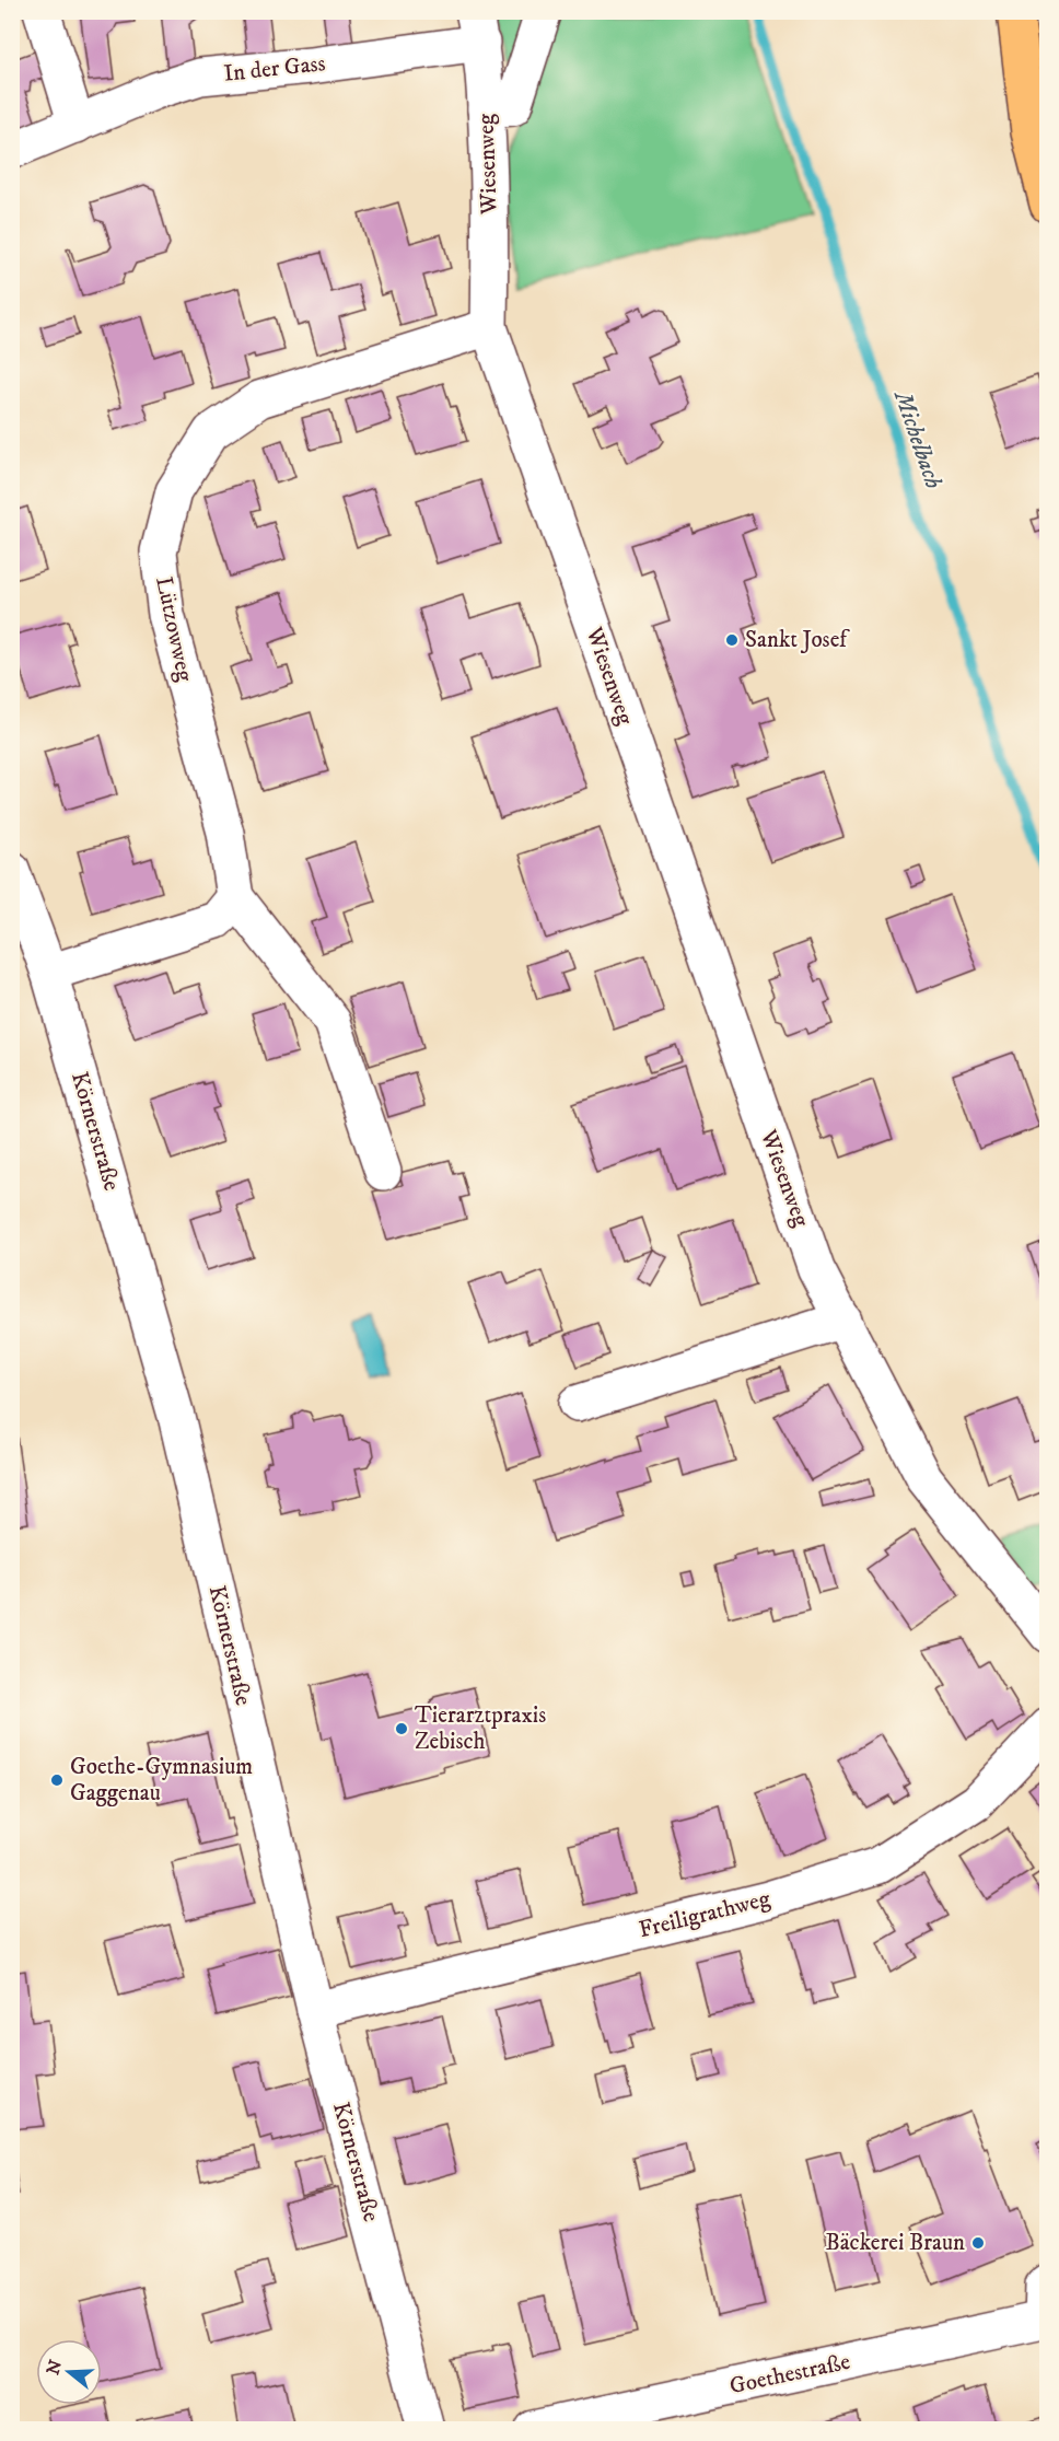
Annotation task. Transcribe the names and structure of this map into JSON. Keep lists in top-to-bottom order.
{
  "streets": {
    "street": [
      "In der Gass",
      "Wiesenweg",
      "Lützowweg",
      "Körnerstraße",
      "Freiligrathweg",
      "Goethestraße"
    ]
  },
  "crossings": [
    ["In der Gass", "Wiesenweg"],
    ["Wiesenweg", "Lützowweg"],
    ["Körnerstraße", "Freiligrathweg"]
  ],
  "water": ["Michelbach"],
  "places": [
    "Sankt Josef",
    "Tierarztpraxis Zebisch",
    "Goethe-Gymnasium Gaggenau",
    "Bäckerei Braun"
  ],
  "north": "left"
}
